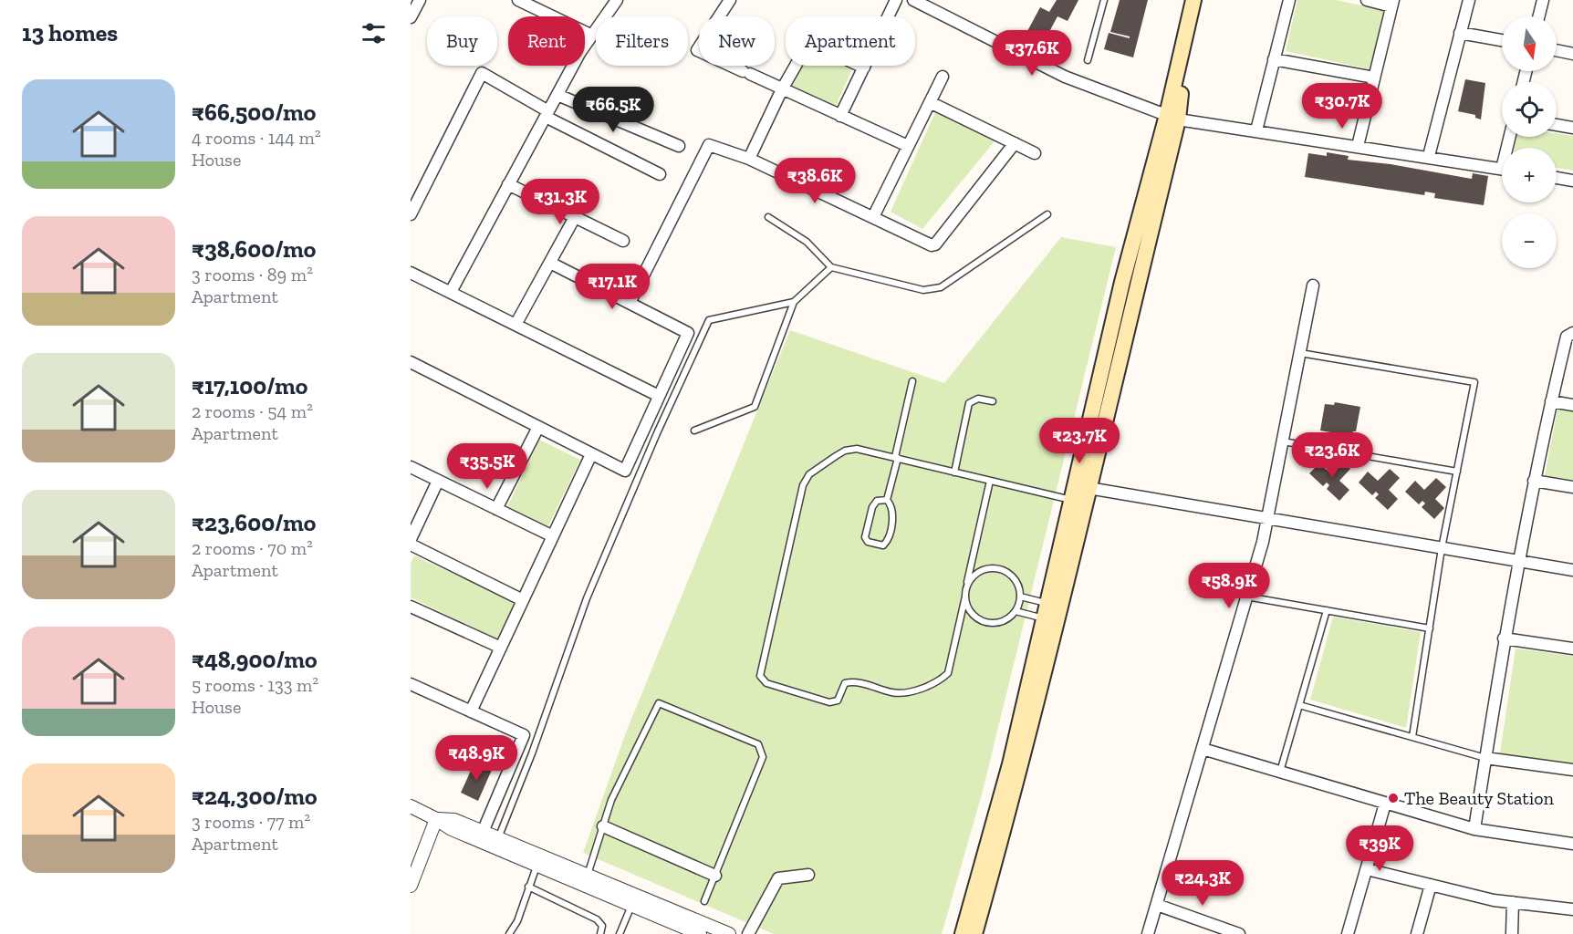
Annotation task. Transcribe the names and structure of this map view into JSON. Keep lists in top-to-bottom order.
{
  "places": ["The Beauty Station"],
  "north": "bottom",
  "page": {
    "heading": "13 homes",
    "map_buttons": ["+", "−"],
    "chip": [
      "Buy",
      "Rent",
      "Filters",
      "New",
      "Apartment"
    ],
    "price": [
      "₹37.6K",
      "₹30.7K",
      "₹66.5K",
      "₹38.6K",
      "₹31.3K",
      "₹17.1K",
      "₹23.7K",
      "₹23.6K",
      "₹35.5K",
      "₹58.9K",
      "₹48.9K",
      "₹39K",
      "₹24.3K"
    ],
    "list": [
      {
        "name": "₹66,500/mo",
        "note": "4 rooms · 144 m² · House"
      },
      {
        "name": "₹38,600/mo",
        "note": "3 rooms · 89 m² · Apartment"
      },
      {
        "name": "₹17,100/mo",
        "note": "2 rooms · 54 m² · Apartment"
      },
      {
        "name": "₹23,600/mo",
        "note": "2 rooms · 70 m² · Apartment"
      },
      {
        "name": "₹48,900/mo",
        "note": "5 rooms · 133 m² · House"
      },
      {
        "name": "₹24,300/mo",
        "note": "3 rooms · 77 m² · Apartment"
      }
    ]
  }
}
